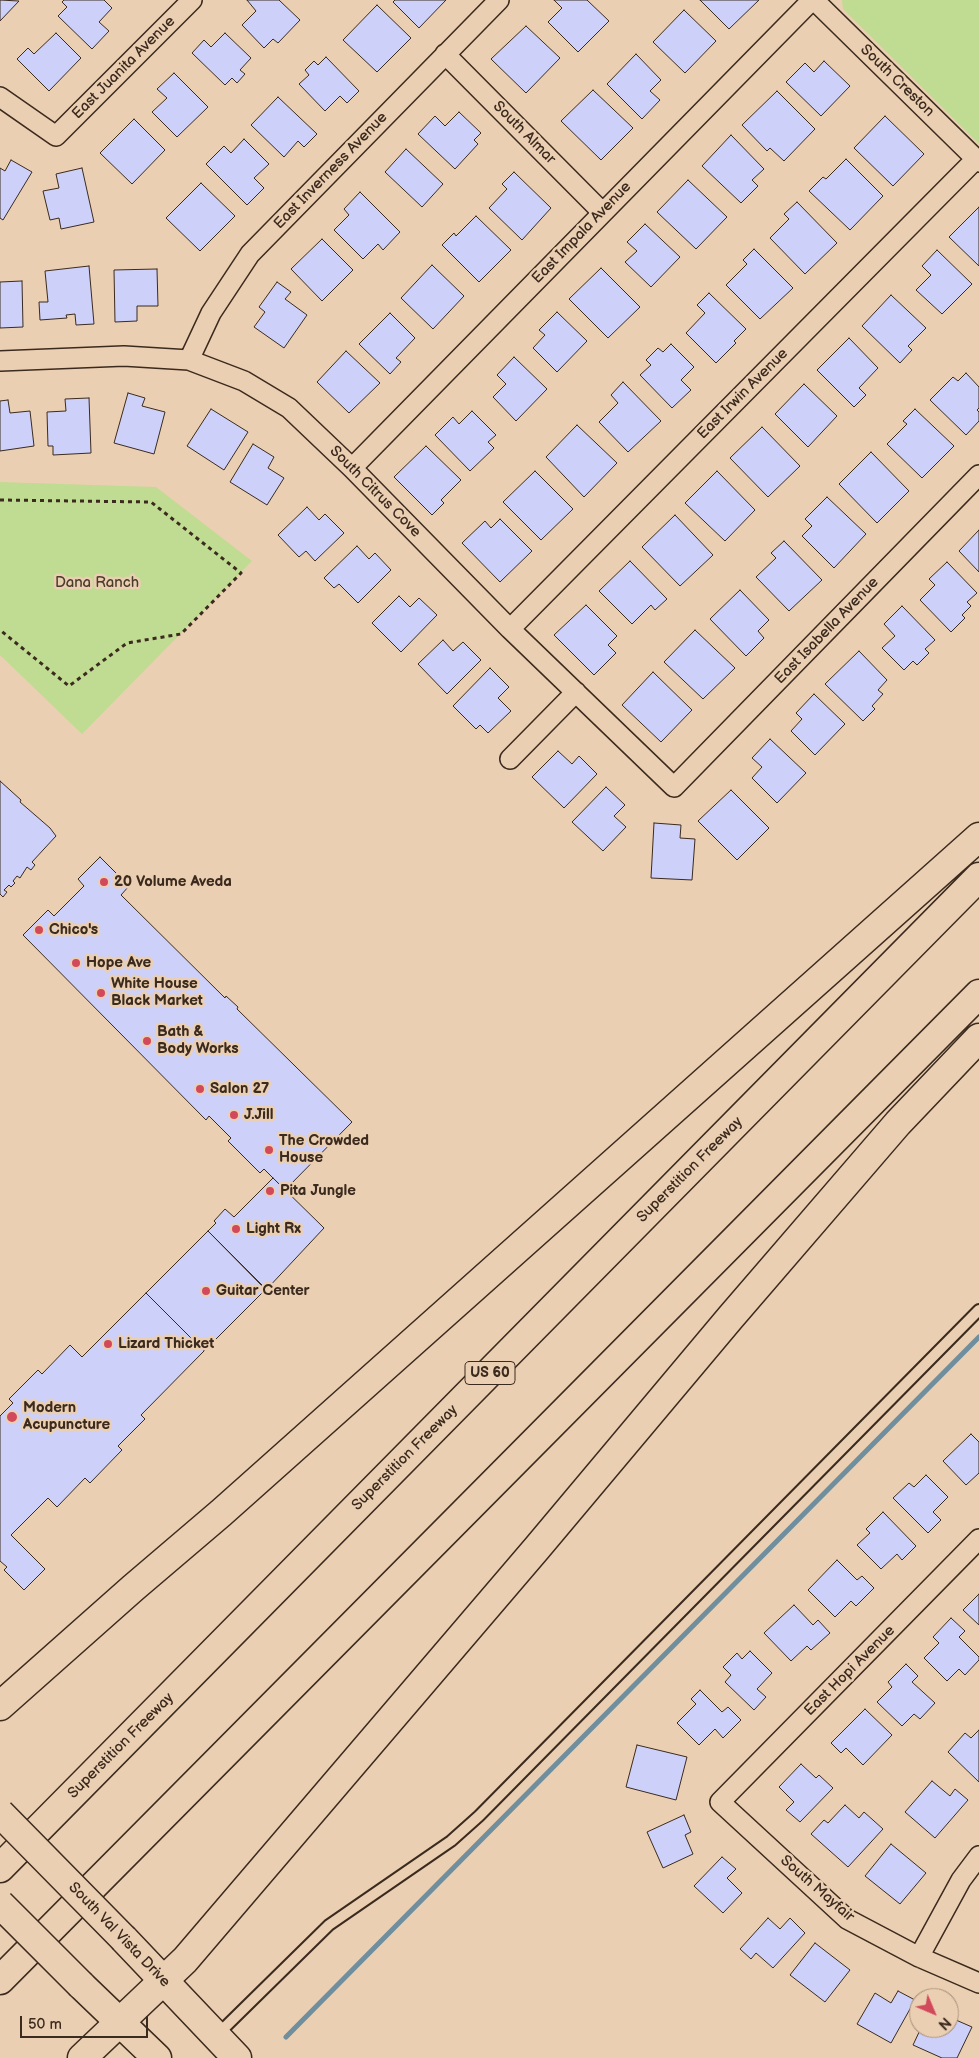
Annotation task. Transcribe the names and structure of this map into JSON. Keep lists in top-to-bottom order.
{
  "streets": {
    "main road": ["Superstition Freeway", "US 60", "South Val Vista Drive"],
    "street": [
      "East Juanita Avenue",
      "South Creston",
      "South Almar",
      "East Inverness Avenue",
      "East Impala Avenue",
      "East Irwin Avenue",
      "South Citrus Cove",
      "East Isabella Avenue",
      "East Hopi Avenue",
      "South Mayfair"
    ]
  },
  "crossings": [
    ["South Creston", "East Impala Avenue"],
    ["South Creston", "East Irwin Avenue"],
    ["South Almar", "East Inverness Avenue"],
    ["South Almar", "East Impala Avenue"],
    ["East Inverness Avenue", "South Citrus Cove"],
    ["East Impala Avenue", "South Citrus Cove"],
    ["East Irwin Avenue", "South Citrus Cove"],
    ["South Citrus Cove", "East Isabella Avenue"],
    ["East Hopi Avenue", "South Mayfair"]
  ],
  "parks": ["Dana Ranch"],
  "places": [
    "20 Volume Aveda",
    "Chico's",
    "Hope Ave",
    "White House Black Market",
    "Bath & Body Works",
    "Salon 27",
    "J.Jill",
    "The Crowded House",
    "Pita Jungle",
    "Light Rx",
    "Guitar Center",
    "Lizard Thicket",
    "Modern Acupuncture"
  ],
  "scale_bar": "50 m",
  "north": "bottom right"
}
